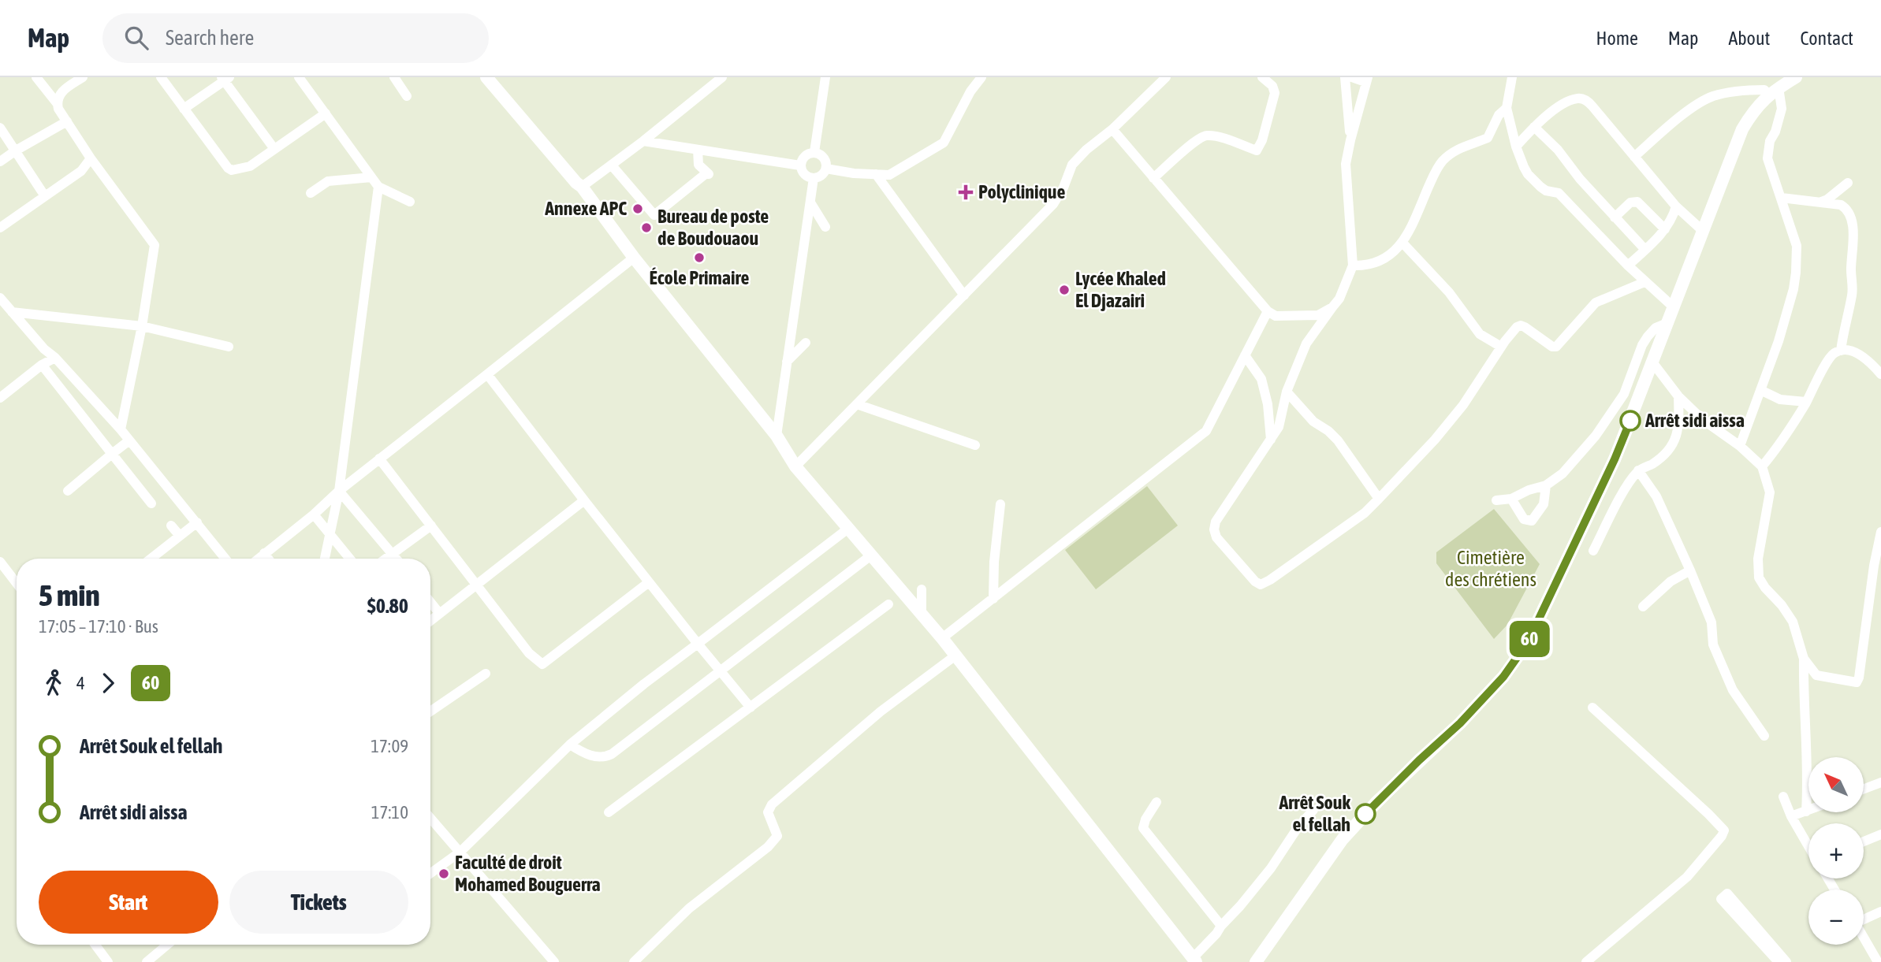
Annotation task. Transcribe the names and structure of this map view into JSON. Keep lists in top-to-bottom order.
{
  "parks": ["Cimetière des chrétiens"],
  "places": {
    "health": ["Polyclinique"],
    "other": [
      "Annexe APC",
      "Bureau de poste de Boudouaou",
      "École Primaire",
      "Lycée Khaled El Djazairi",
      "Arrêt sidi aissa",
      "Arrêt Souk el fellah",
      "Faculté de droit Mohamed Bouguerra"
    ]
  },
  "lines": ["bus line 60"],
  "north": "top left",
  "page": {
    "header": "Map",
    "search": "Search here",
    "nav": [
      "Home",
      "Map",
      "About",
      "Contact"
    ],
    "on_map": "60",
    "heading": ["5 min", "17:05 – 17:10 · Bus", "$0.80"],
    "legs": ["4", "60"],
    "list": [
      {
        "name": "Arrêt Souk el fellah",
        "value": "17:09"
      },
      {
        "name": "Arrêt sidi aissa",
        "value": "17:10"
      }
    ],
    "map_buttons": ["+", "−"],
    "buttons": ["Start", "Tickets"]
  }
}
